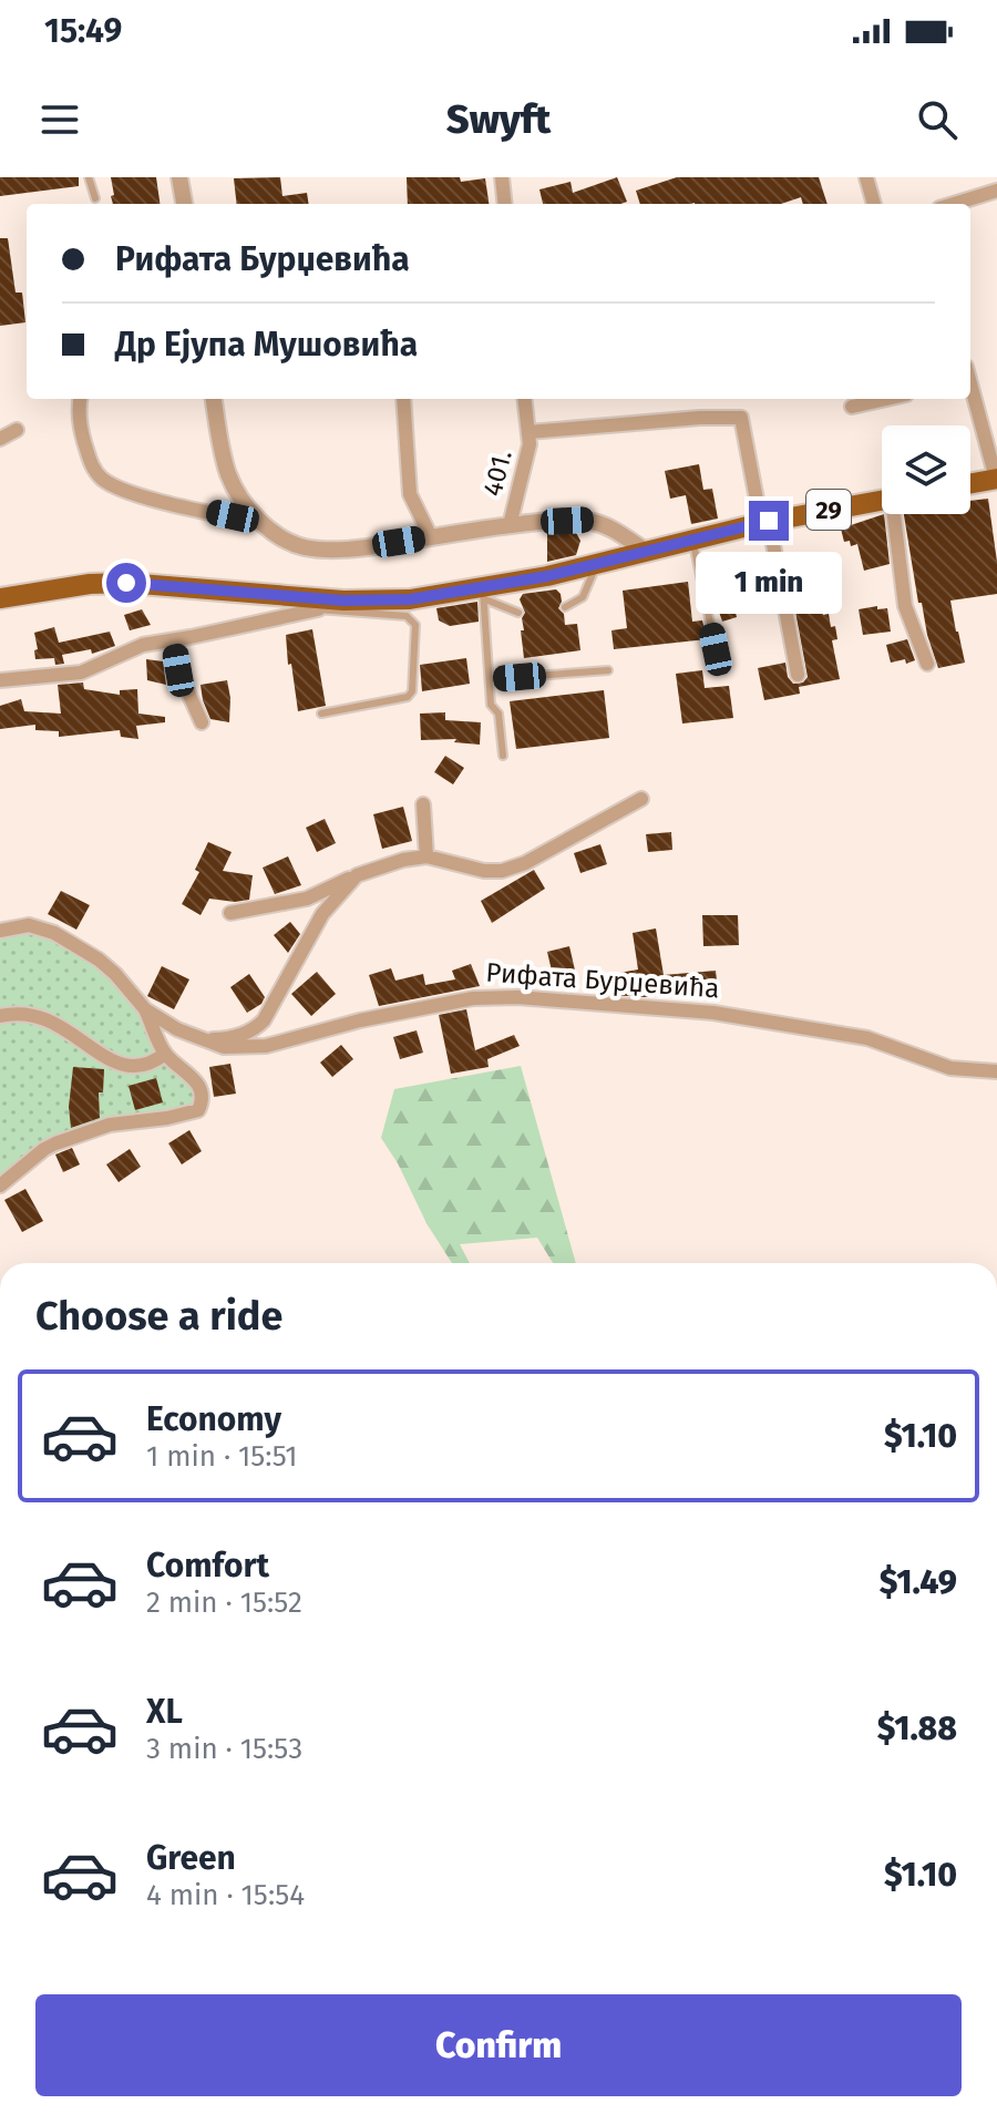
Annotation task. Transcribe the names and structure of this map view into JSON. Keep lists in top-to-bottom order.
{
  "streets": {
    "main road": ["29"],
    "street": ["401.", "Рифата Бурџевића"]
  },
  "crossings": [
    ["401.", "29"]
  ],
  "page": {
    "status": "15:49",
    "header": "Swyft",
    "banner": ["Рифата Бурџевића", "Др Ејупа Мушовића"],
    "bubble": "1 min",
    "heading": "Choose a ride",
    "list": [
      {
        "name": "Economy",
        "note": "1 min · 15:51",
        "value": "$1.10"
      },
      {
        "name": "Comfort",
        "note": "2 min · 15:52",
        "value": "$1.49"
      },
      {
        "name": "XL",
        "note": "3 min · 15:53",
        "value": "$1.88"
      },
      {
        "name": "Green",
        "note": "4 min · 15:54",
        "value": "$1.10"
      }
    ],
    "buttons": "Confirm"
  }
}
